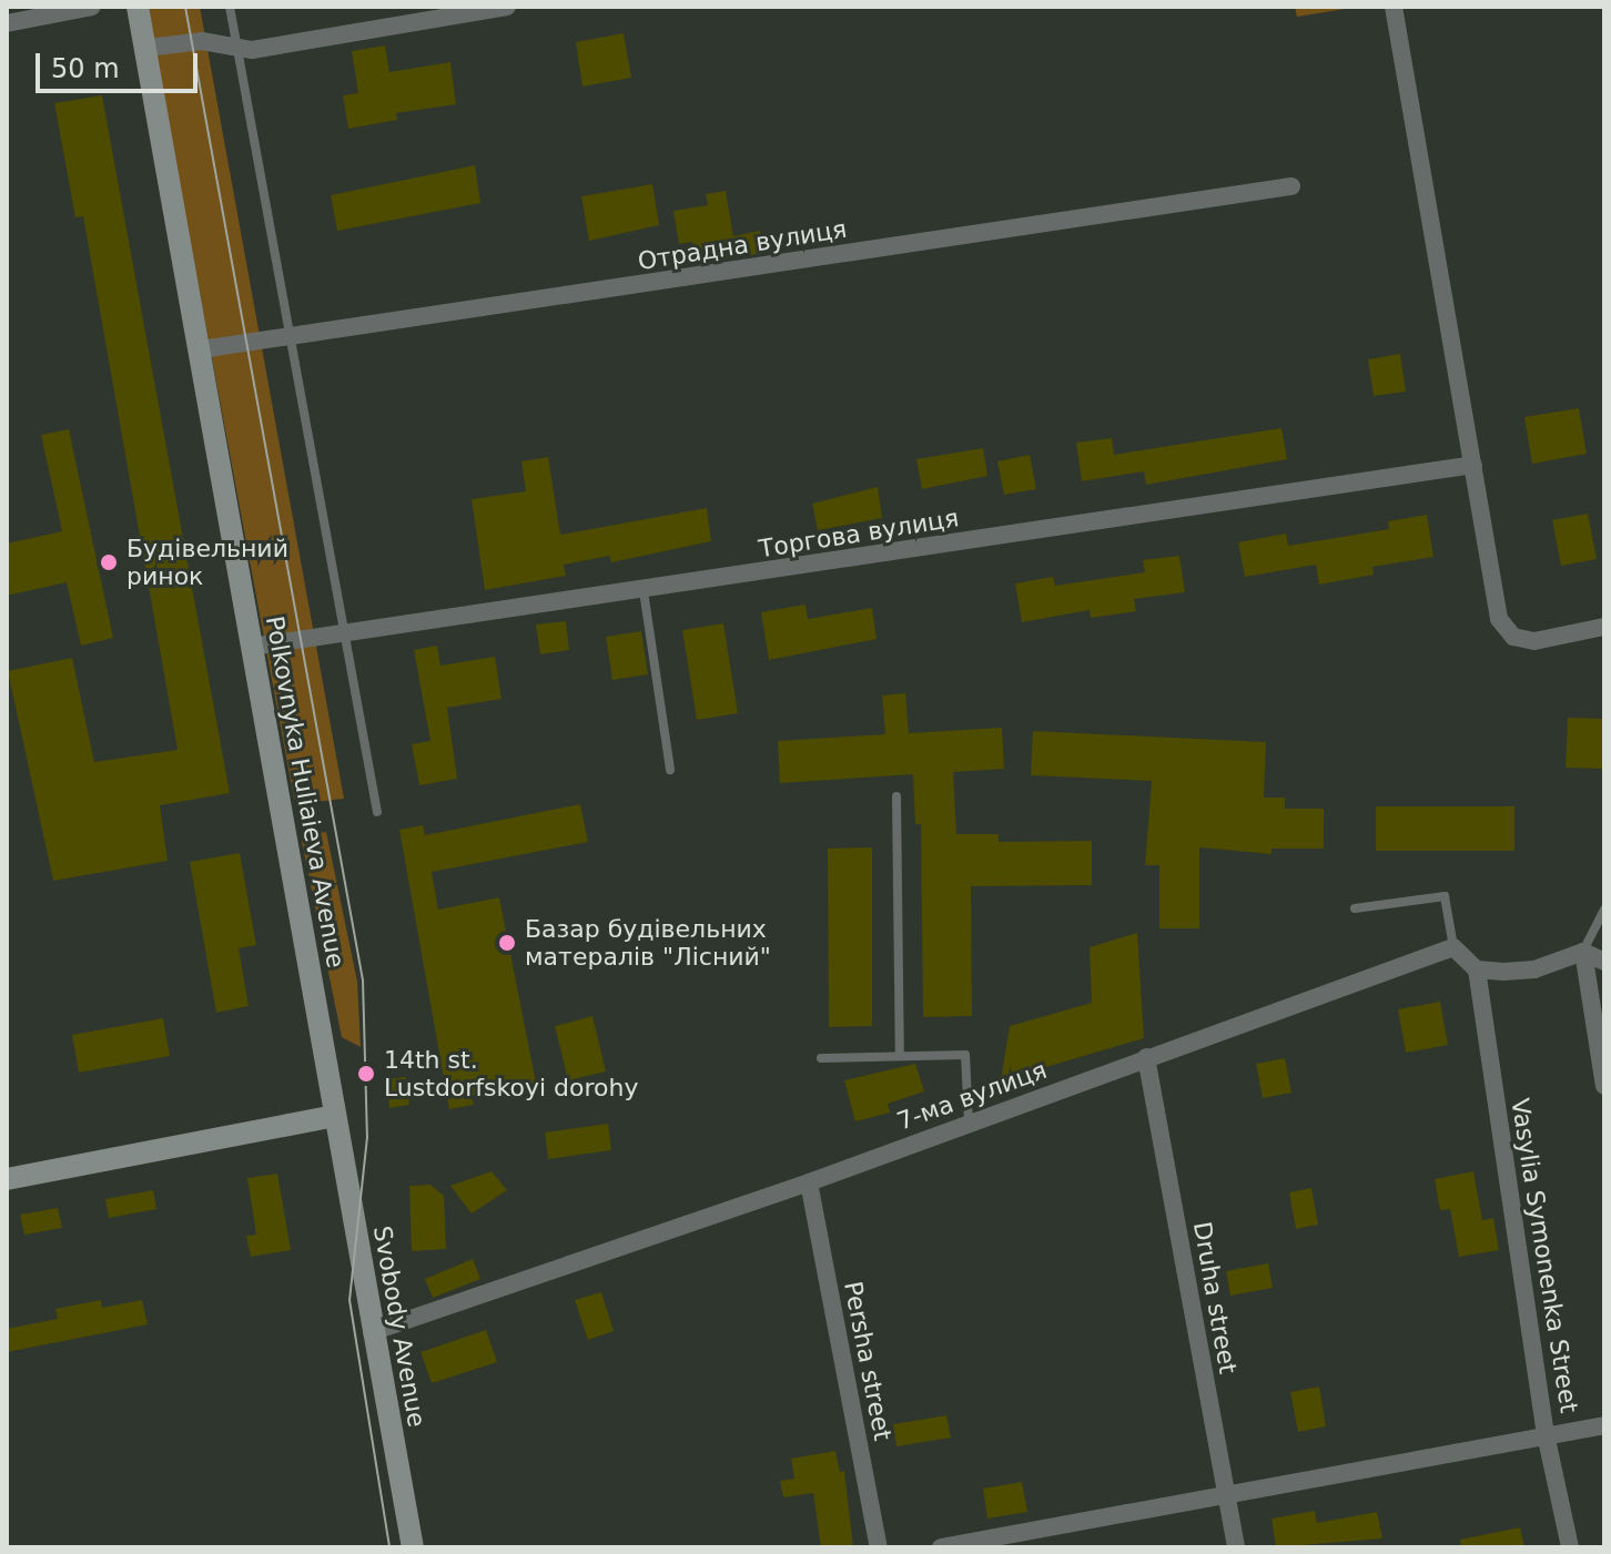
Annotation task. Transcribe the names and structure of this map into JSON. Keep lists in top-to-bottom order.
{
  "streets": {
    "main road": ["Polkovnyka Huliaieva Avenue", "Svobody Avenue"],
    "street": [
      "Отрадна вулиця",
      "Торгова вулиця",
      "7-ма вулиця",
      "Vasylia Symonenka Street",
      "Druha street",
      "Persha street"
    ]
  },
  "crossings": [
    ["Отрадна вулиця", "Polkovnyka Huliaieva Avenue"],
    ["Торгова вулиця", "Polkovnyka Huliaieva Avenue"],
    ["Polkovnyka Huliaieva Avenue", "Svobody Avenue"],
    ["7-ма вулиця", "Druha street"],
    ["7-ма вулиця", "Svobody Avenue"],
    ["7-ма вулиця", "Persha street"]
  ],
  "places": ["Будівельний ринок", "Базар будівельних матералів \"Лісний\"", "14th st. Lustdorfskoyi dorohy"],
  "scale_bar": "50 m"
}
